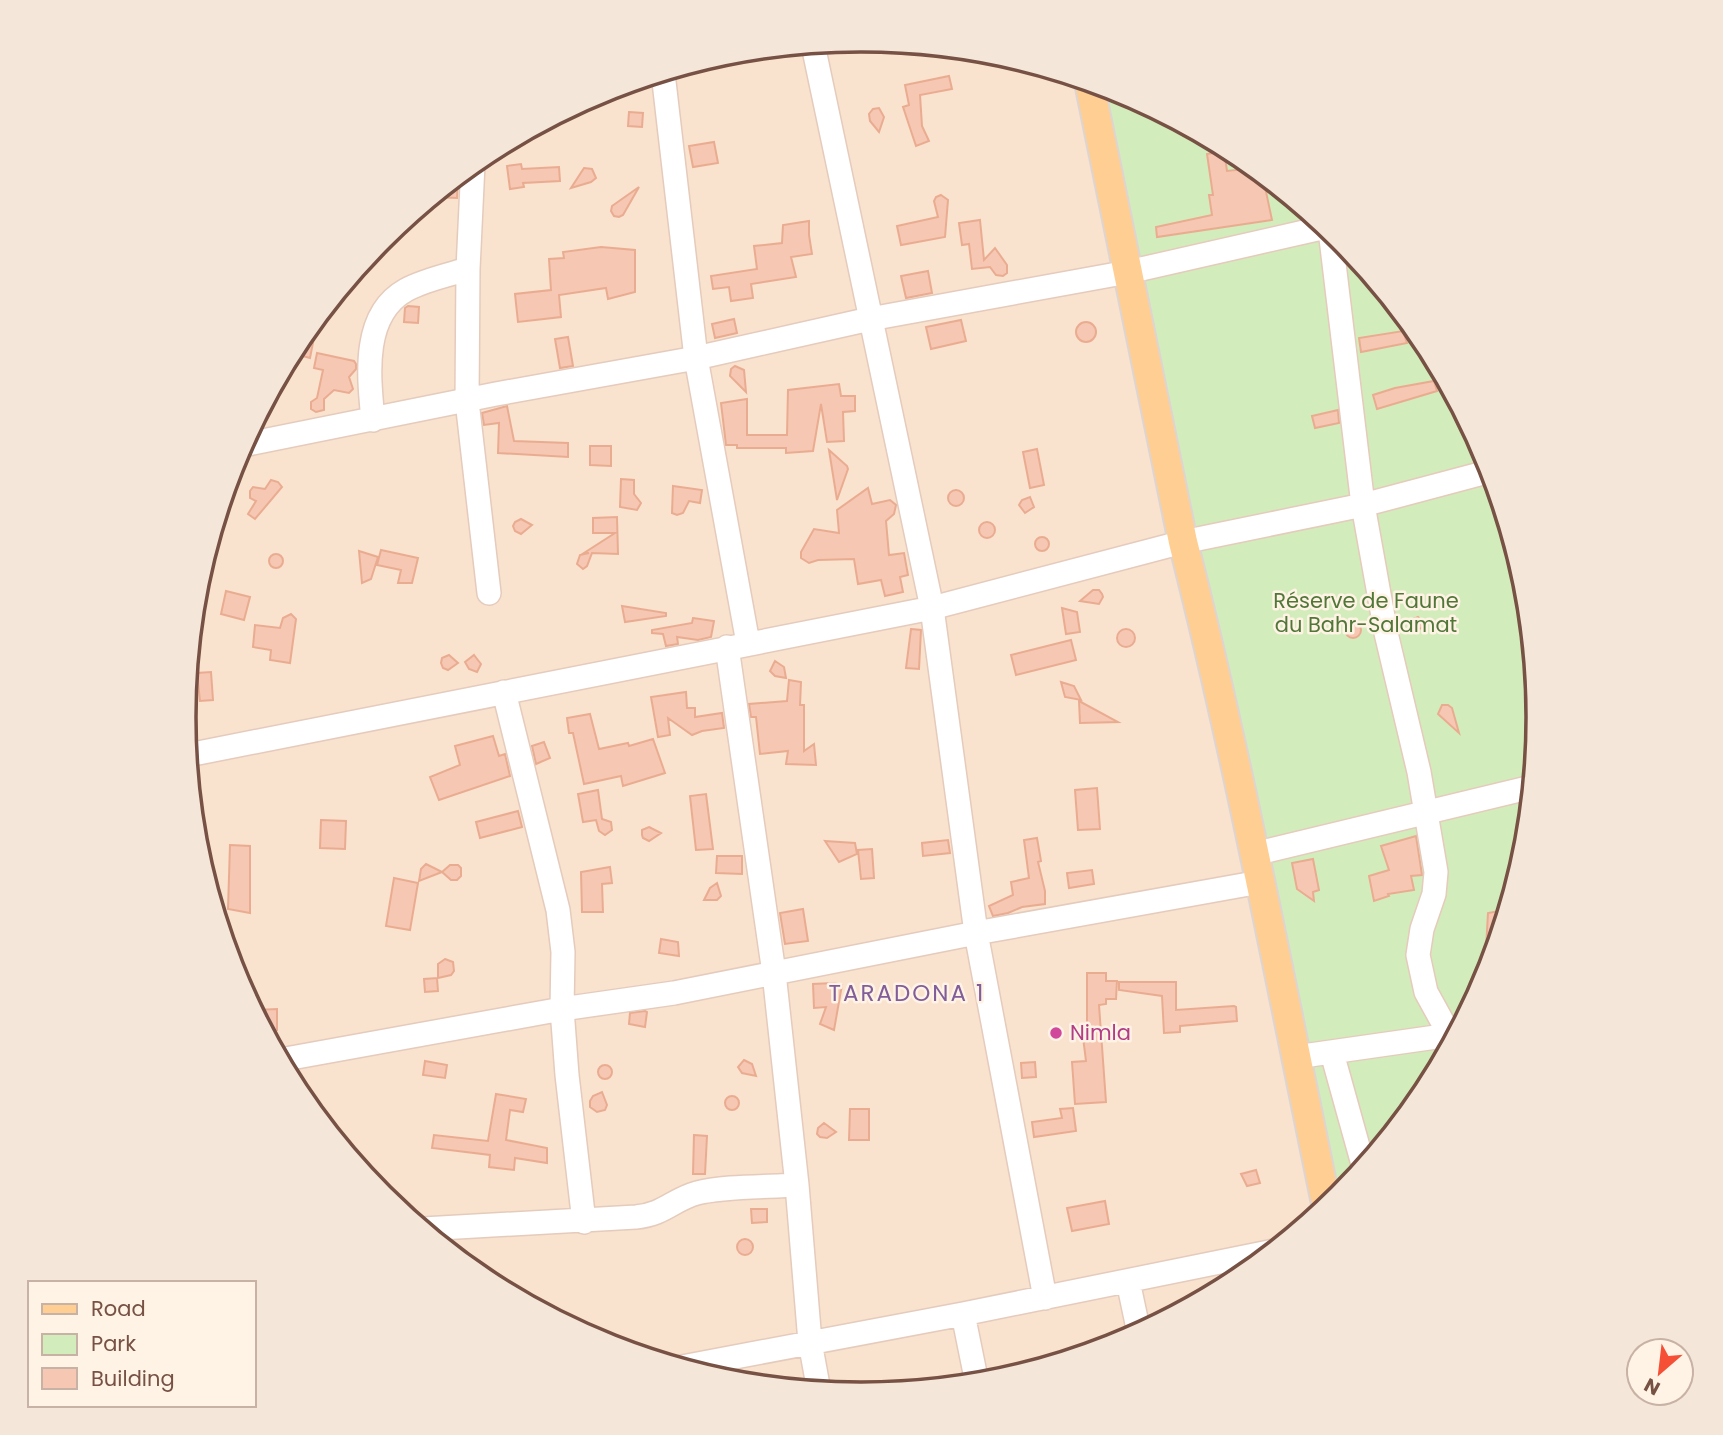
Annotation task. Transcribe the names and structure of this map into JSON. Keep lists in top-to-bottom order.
{
  "districts": ["TARADONA 1"],
  "parks": ["Réserve de Faune du Bahr-Salamat"],
  "places": ["Nimla"],
  "legend": ["Road", "Park", "Building"],
  "north": "bottom left"
}
